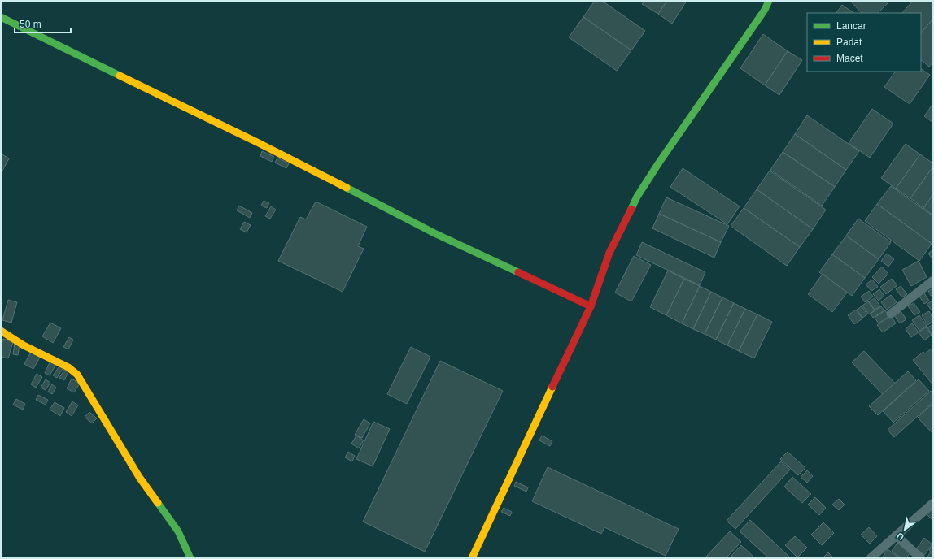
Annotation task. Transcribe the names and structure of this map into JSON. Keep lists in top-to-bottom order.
{
  "legend": ["Lancar", "Padat", "Macet"],
  "scale_bar": "50 m",
  "north": "bottom left"
}
